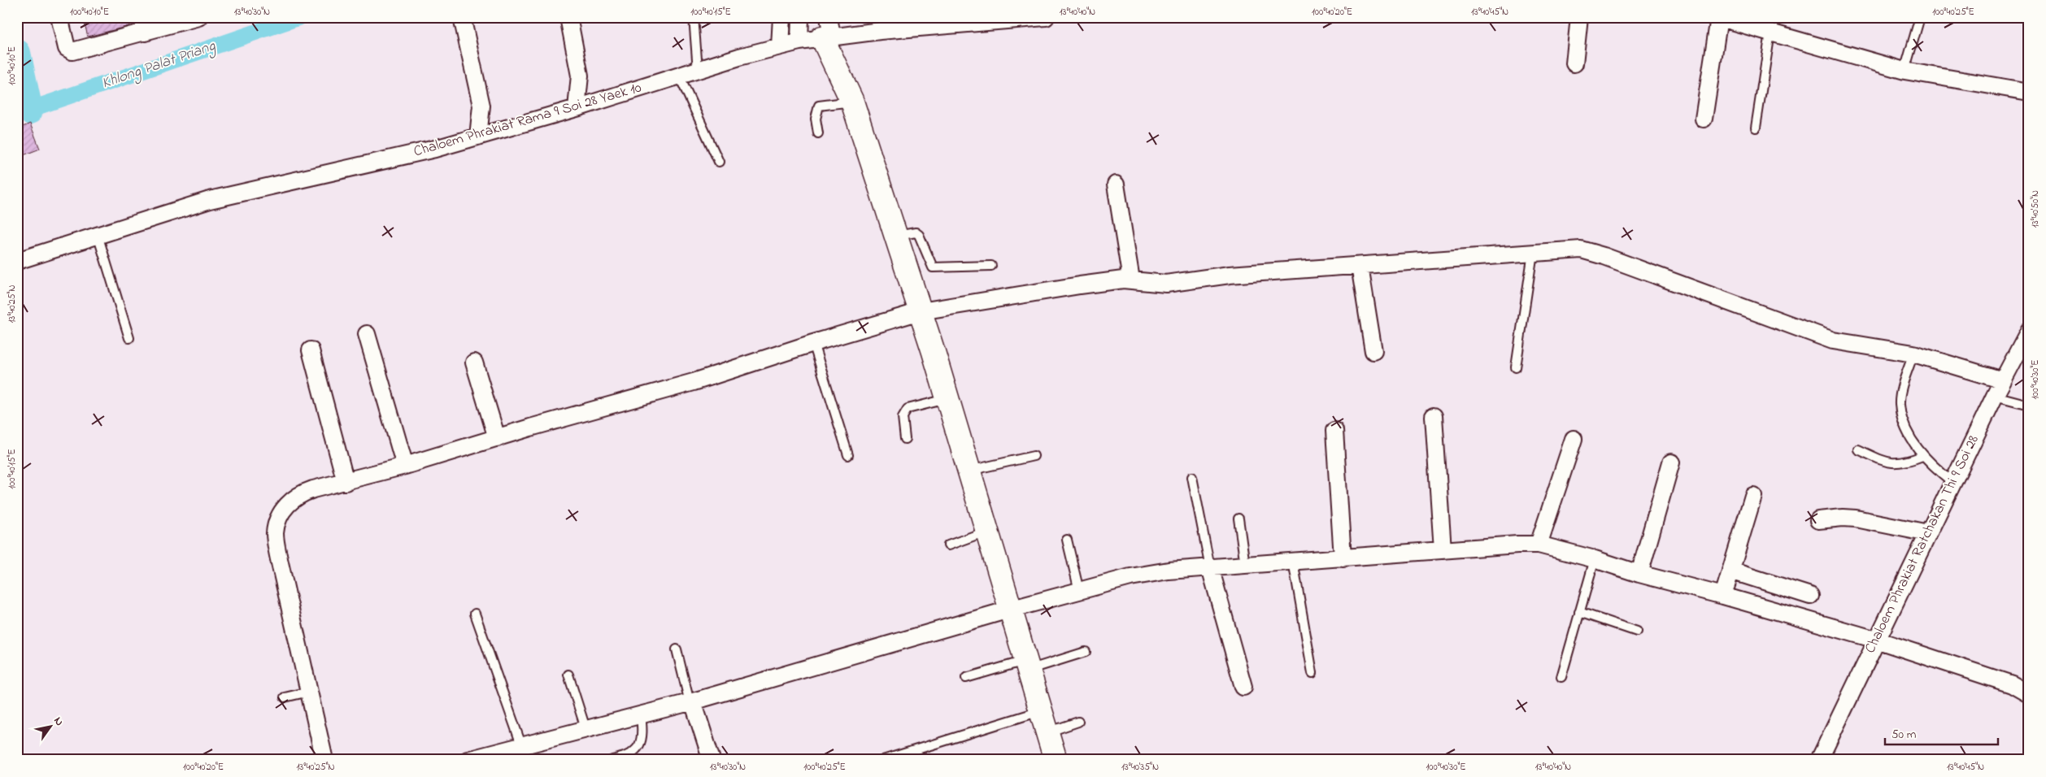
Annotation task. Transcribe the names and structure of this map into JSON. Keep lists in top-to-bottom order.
{
  "streets": {
    "street": ["Chaloem Phrakiat Rama 9 Soi 28 Yaek 10", "Chaloem Phrakiat Ratchakan Thi 9 Soi 28"]
  },
  "water": ["Khlong Palat Priang"],
  "scale_bar": "50 m",
  "north": "top right",
  "coordinates": [
    "100°40'10\"E",
    "13°40'30\"N",
    "100°40'15\"E",
    "13°40'40\"N",
    "100°40'20\"E",
    "13°40'45\"N",
    "100°40'25\"E",
    "13°40'50\"N",
    "13°40'25\"N",
    "100°40'30\"E",
    "13°40'35\"N"
  ]
}
